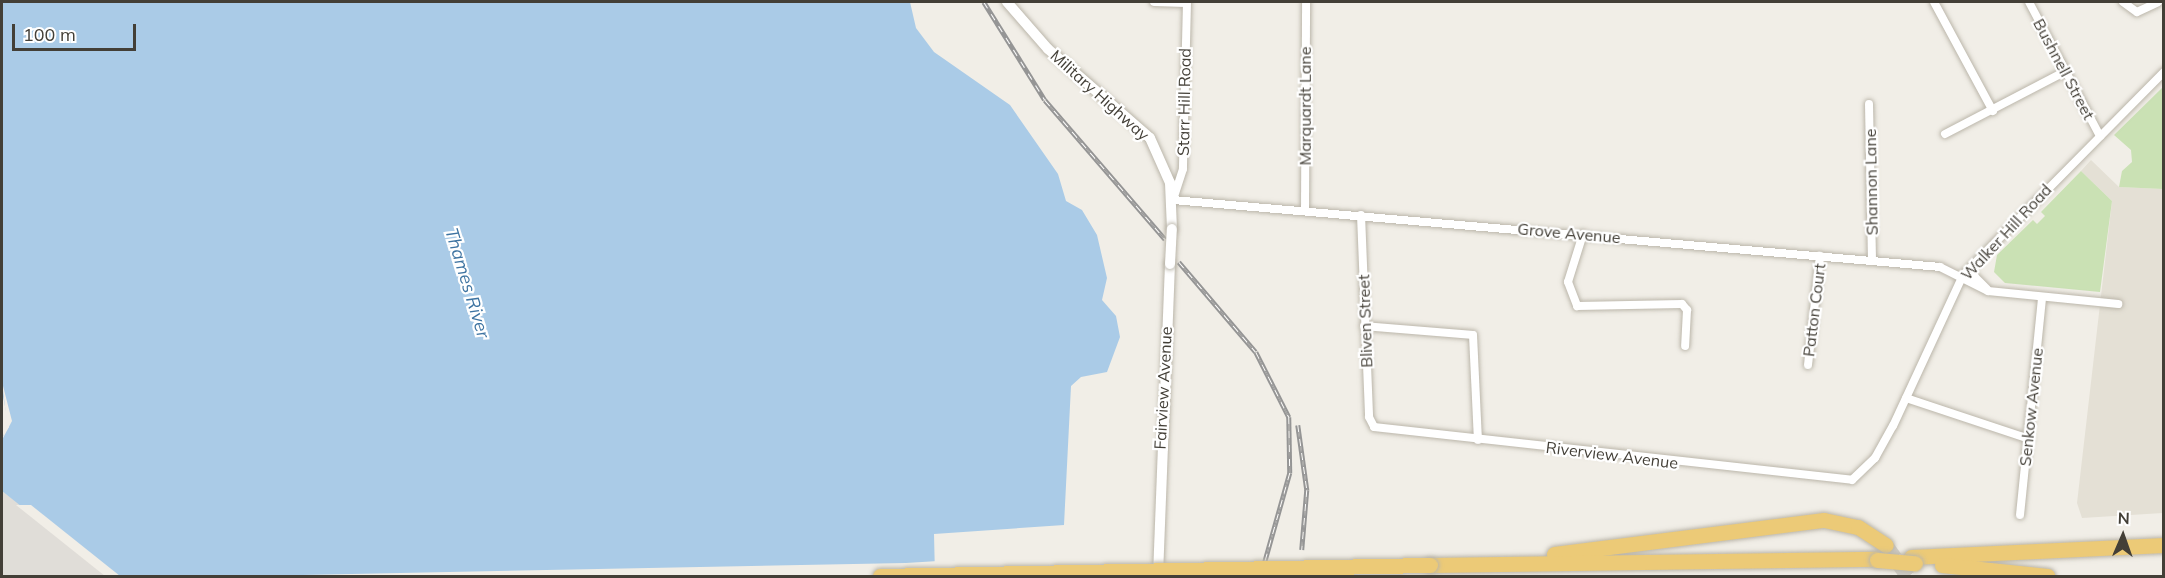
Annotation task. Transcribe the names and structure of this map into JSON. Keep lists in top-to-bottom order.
{
  "streets": {
    "street": [
      "Bushnell Street",
      "Military Highway",
      "Starr Hill Road",
      "Marquardt Lane",
      "Shannon Lane",
      "Walker Hill Road",
      "Grove Avenue",
      "Patton Court",
      "Bliven Street",
      "Fairview Avenue",
      "Senkow Avenue",
      "Riverview Avenue"
    ]
  },
  "crossings": [
    ["Bushnell Street", "Walker Hill Road"],
    ["Military Highway", "Starr Hill Road"],
    ["Military Highway", "Grove Avenue"],
    ["Military Highway", "Fairview Avenue"],
    ["Starr Hill Road", "Grove Avenue"],
    ["Starr Hill Road", "Fairview Avenue"],
    ["Marquardt Lane", "Grove Avenue"],
    ["Shannon Lane", "Grove Avenue"],
    ["Walker Hill Road", "Grove Avenue"],
    ["Walker Hill Road", "Riverview Avenue"],
    ["Grove Avenue", "Patton Court"],
    ["Grove Avenue", "Bliven Street"],
    ["Grove Avenue", "Fairview Avenue"],
    ["Grove Avenue", "Senkow Avenue"],
    ["Bliven Street", "Riverview Avenue"]
  ],
  "water": ["Thames River"],
  "scale_bar": "100 m",
  "north": "top"
}
